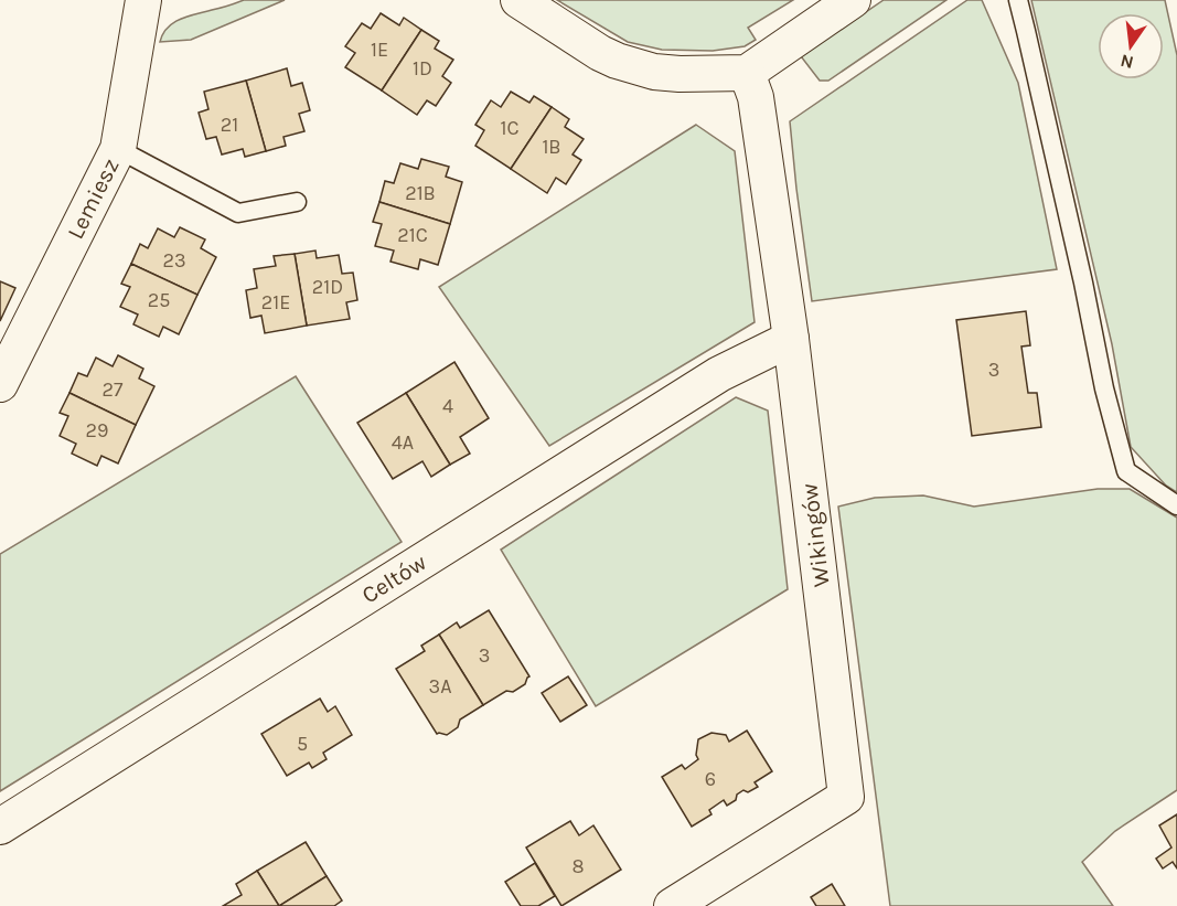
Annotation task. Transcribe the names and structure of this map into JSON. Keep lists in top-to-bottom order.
{
  "streets": {
    "street": ["Lemiesz", "Wikingów", "Celtów"]
  },
  "crossings": [
    ["Wikingów", "Celtów"]
  ],
  "house_numbers": [
    "1E",
    "1D",
    "21",
    "1C",
    "1B",
    "21B",
    "21C",
    "23",
    "21D",
    "25",
    "21E",
    "3",
    "27",
    "4",
    "29",
    "4A",
    "3",
    "3A",
    "5",
    "6",
    "8"
  ],
  "north": "bottom"
}
